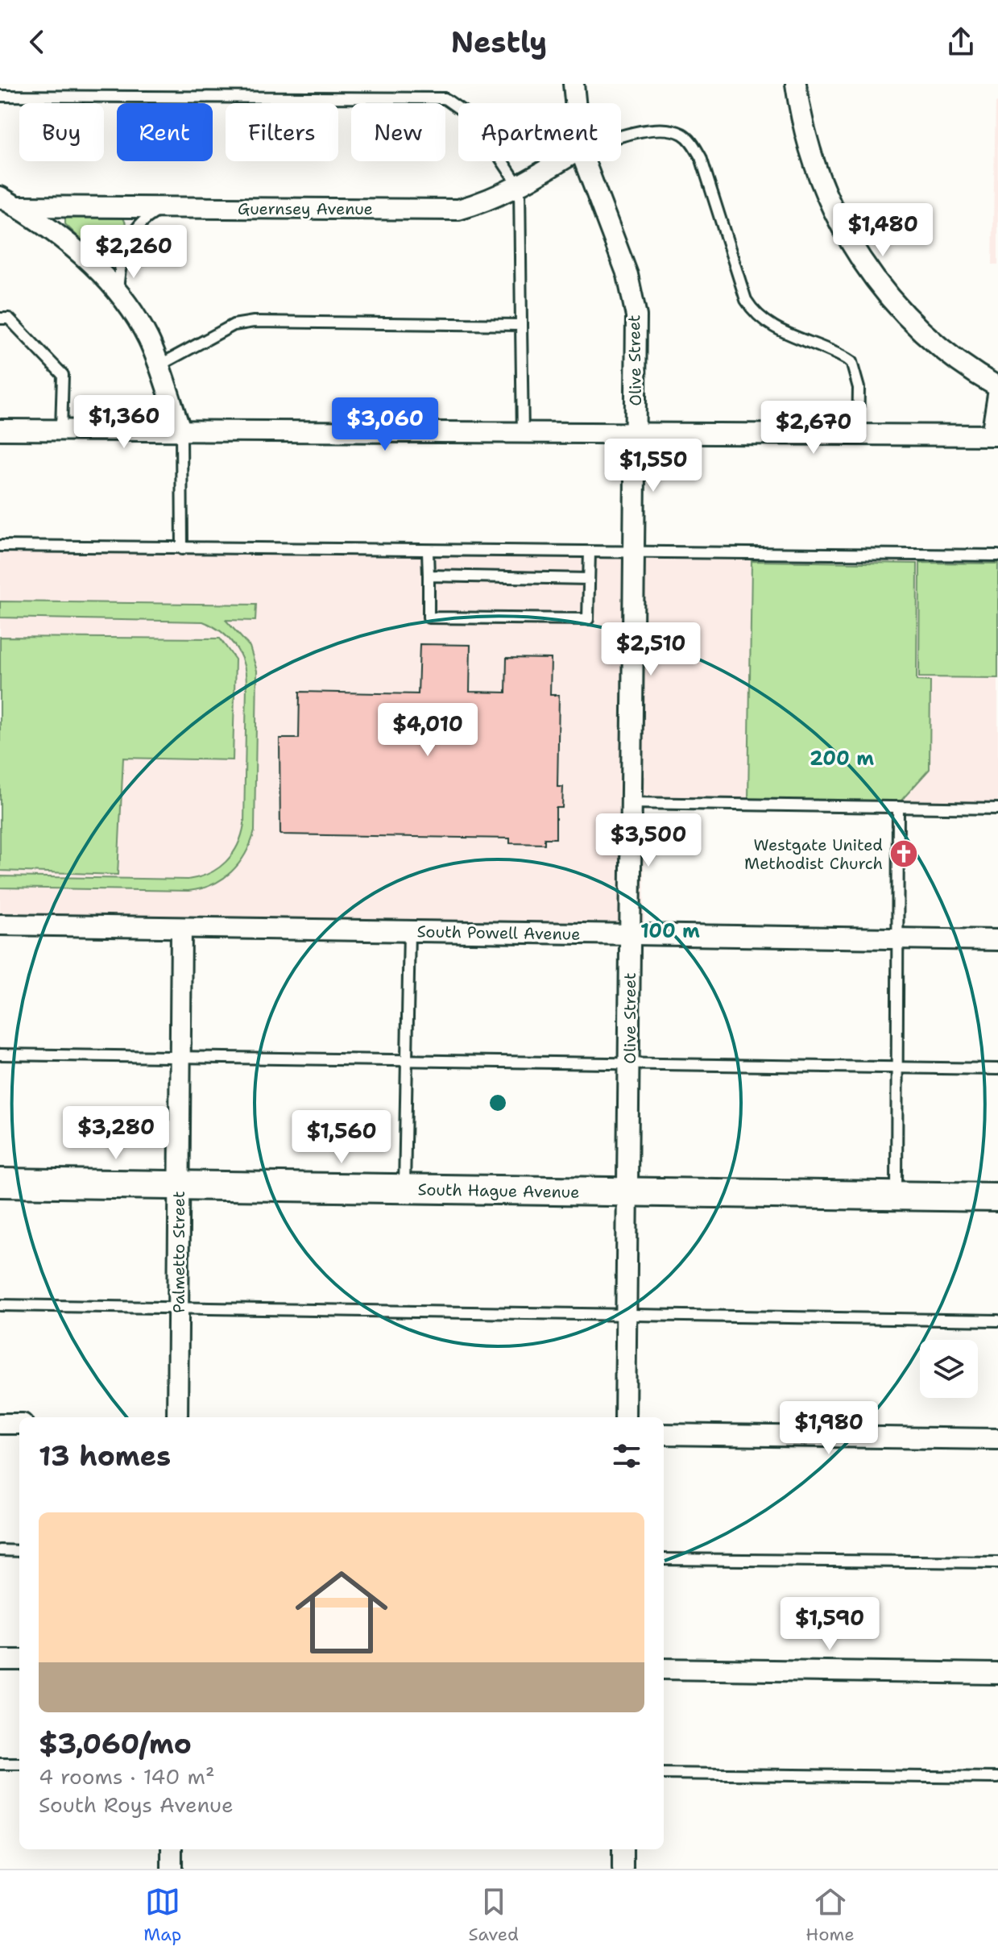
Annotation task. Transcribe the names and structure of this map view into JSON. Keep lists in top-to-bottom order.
{
  "streets": {
    "main road": ["South Hague Avenue"],
    "street": [
      "Guernsey Avenue",
      "Olive Street",
      "South Powell Avenue",
      "Palmetto Street"
    ]
  },
  "crossings": [
    ["Olive Street", "South Powell Avenue"],
    ["Olive Street", "South Hague Avenue"],
    ["South Powell Avenue", "Palmetto Street"],
    ["South Hague Avenue", "Palmetto Street"]
  ],
  "places": {
    "church": ["Westgate United Methodist Church"]
  },
  "page": {
    "header": "Nestly",
    "chip": [
      "Buy",
      "Rent",
      "Filters",
      "New",
      "Apartment"
    ],
    "price": [
      "$1,480",
      "$2,260",
      "$1,360",
      "$3,060",
      "$2,670",
      "$1,550",
      "$2,510",
      "$4,010",
      "$3,500",
      "$3,280",
      "$1,560",
      "$1,980",
      "$1,590"
    ],
    "heading": "13 homes",
    "list": [
      {
        "name": "$3,060/mo",
        "note": "4 rooms · 140 m² · South Roys Avenue"
      }
    ],
    "tabs": ["Map", "Saved", "Home"]
  },
  "rings": ["200 m", "100 m"]
}
